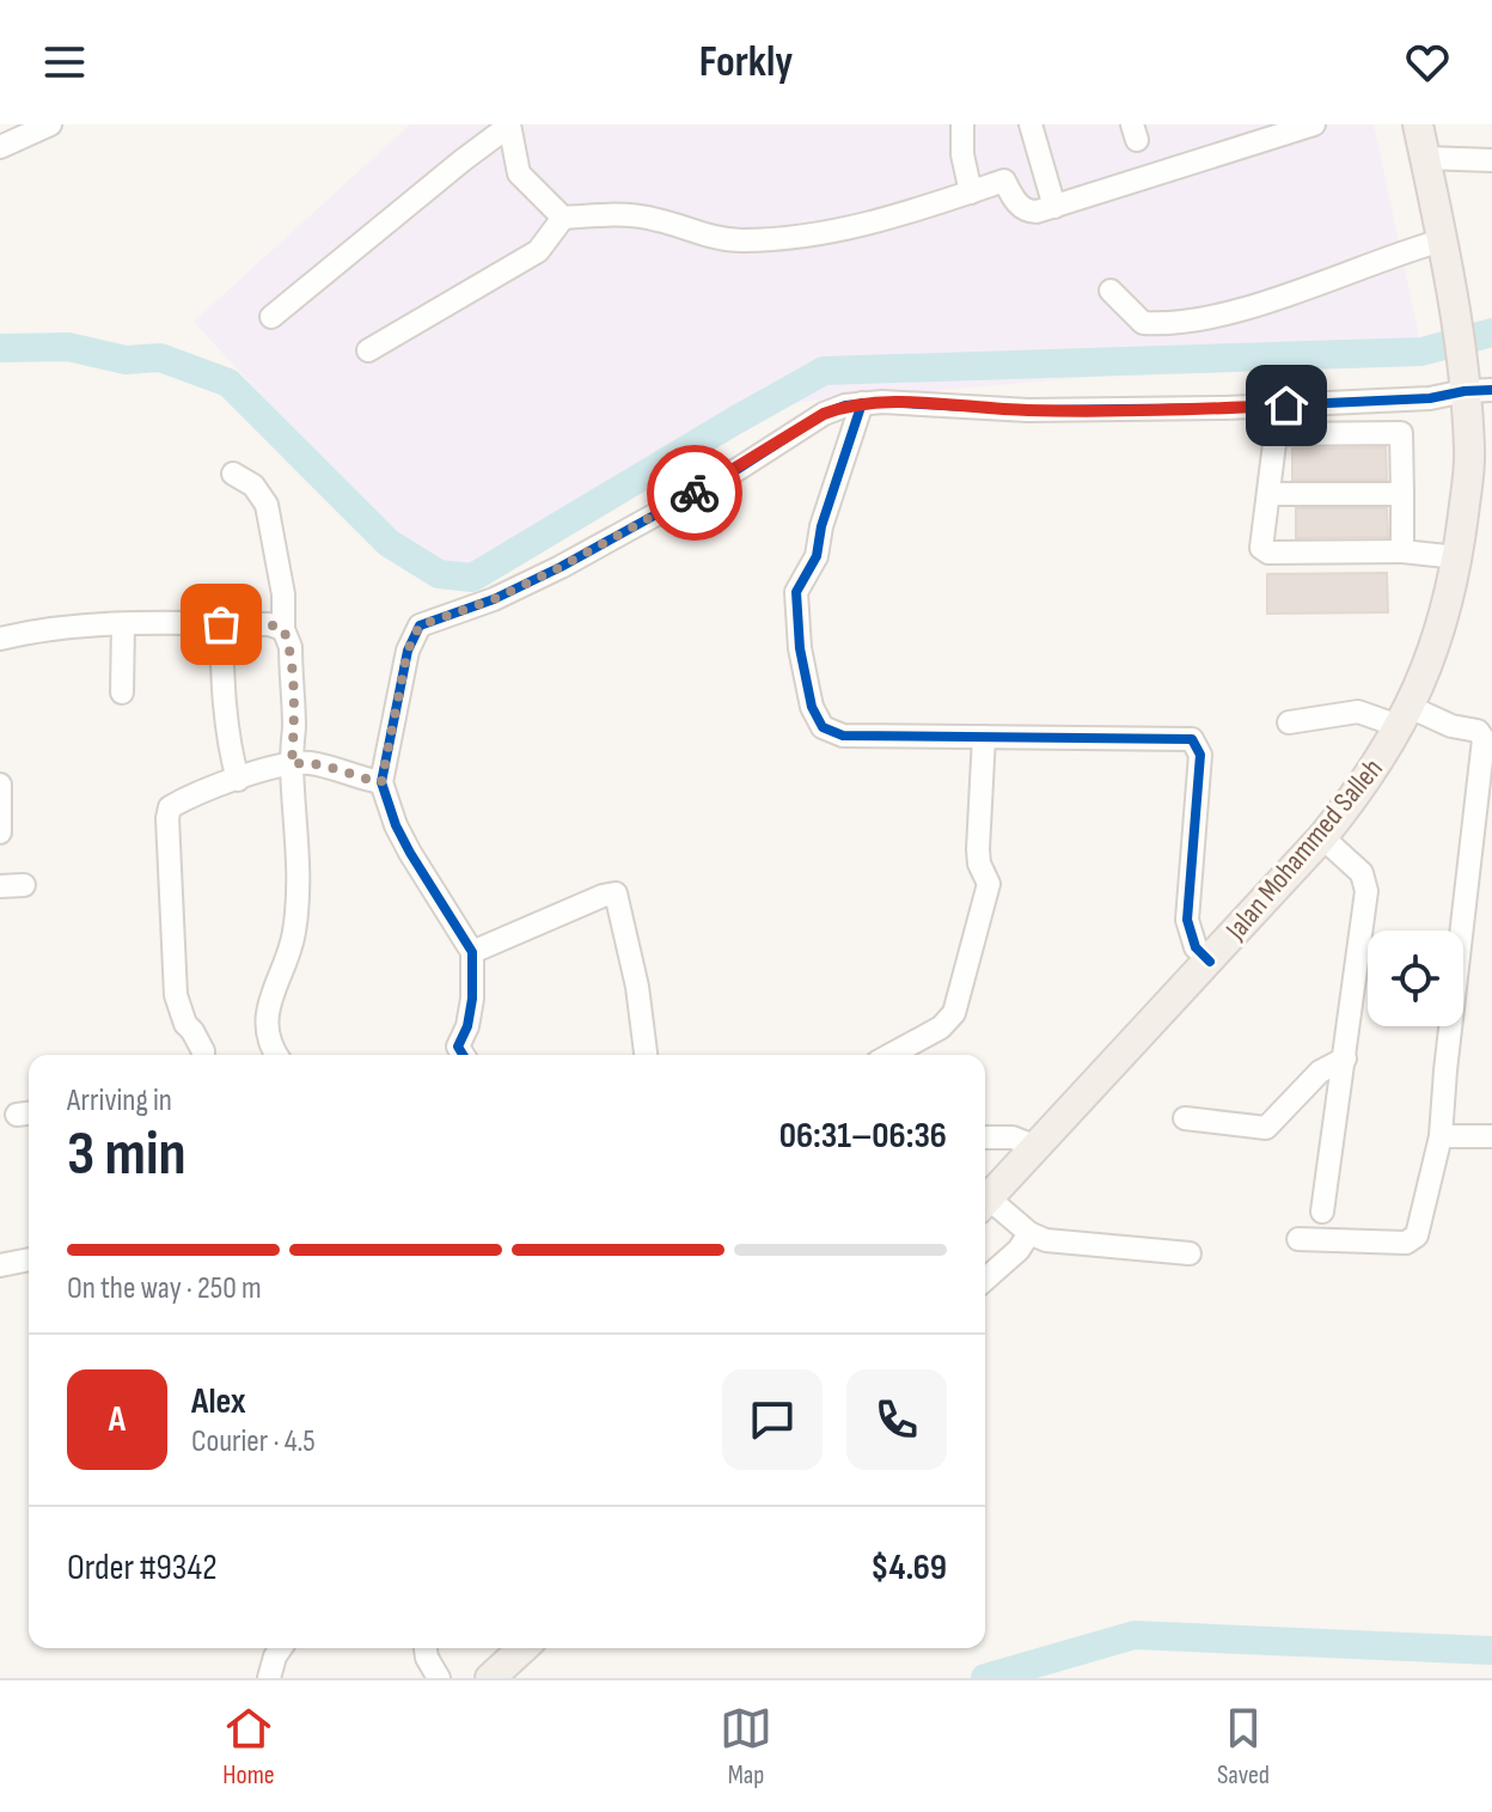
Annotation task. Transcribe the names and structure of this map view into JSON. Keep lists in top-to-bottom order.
{
  "streets": {
    "main road": ["Jalan Mohammed Salleh"]
  },
  "page": {
    "header": "Forkly",
    "heading": ["3 min", "Arriving in", "06:31–06:36"],
    "panel": [
      "Alex",
      "Courier · 4.5",
      "Order #9342",
      "$4.69"
    ],
    "bar": "On the way · 250 m",
    "round": "A",
    "tabs": ["Home", "Map", "Saved"]
  }
}
